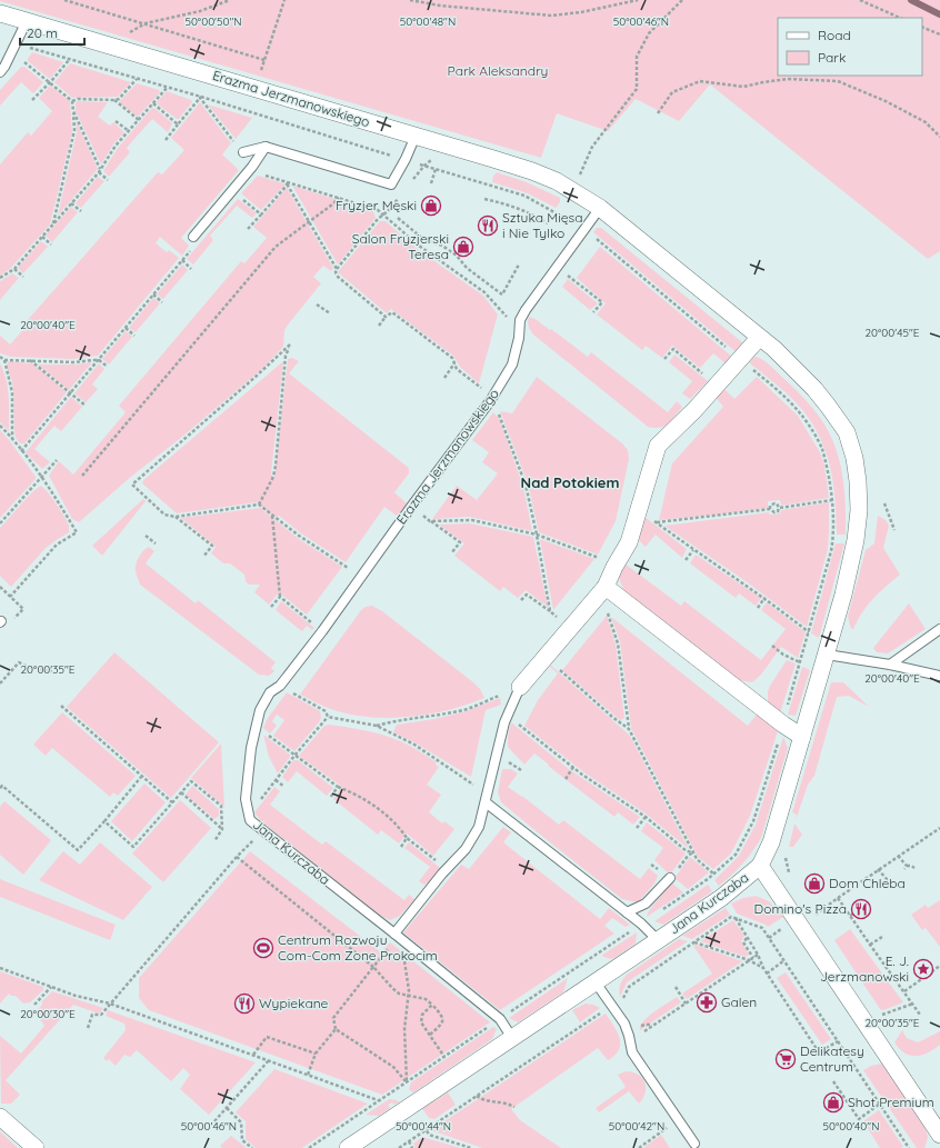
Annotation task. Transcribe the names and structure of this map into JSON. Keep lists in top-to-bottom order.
{
  "streets": {
    "street": ["Erazma Jerzmanowskiego", "Jana Kurczaba"]
  },
  "crossings": [
    ["Erazma Jerzmanowskiego", "Jana Kurczaba"]
  ],
  "districts": ["Nad Potokiem"],
  "parks": ["Park Aleksandry"],
  "places": {
    "shop": [
      "Fryzjer Męski",
      "Salon Fryzjerski Teresa",
      "Dom Chleba",
      "Shot Premium"
    ],
    "restaurant": ["Sztuka Mięsa i Nie Tylko", "Domino's Pizza", "Wypiekane"],
    "sports": ["Centrum Rozwoju Com-Com Zone Prokocim"],
    "place": ["E. J. Jerzmanowski"],
    "pharmacy": ["Galen"],
    "supermarket": ["Delikatesy Centrum"]
  },
  "legend": ["Road", "Park"],
  "scale_bar": "20 m",
  "coordinates": [
    "50°00'48\"N",
    "50°00'50\"N",
    "50°00'46\"N",
    "20°00'40\"E",
    "20°00'45\"E",
    "20°00'35\"E",
    "20°00'30\"E",
    "50°00'44\"N",
    "50°00'42\"N",
    "50°00'40\"N"
  ]
}
